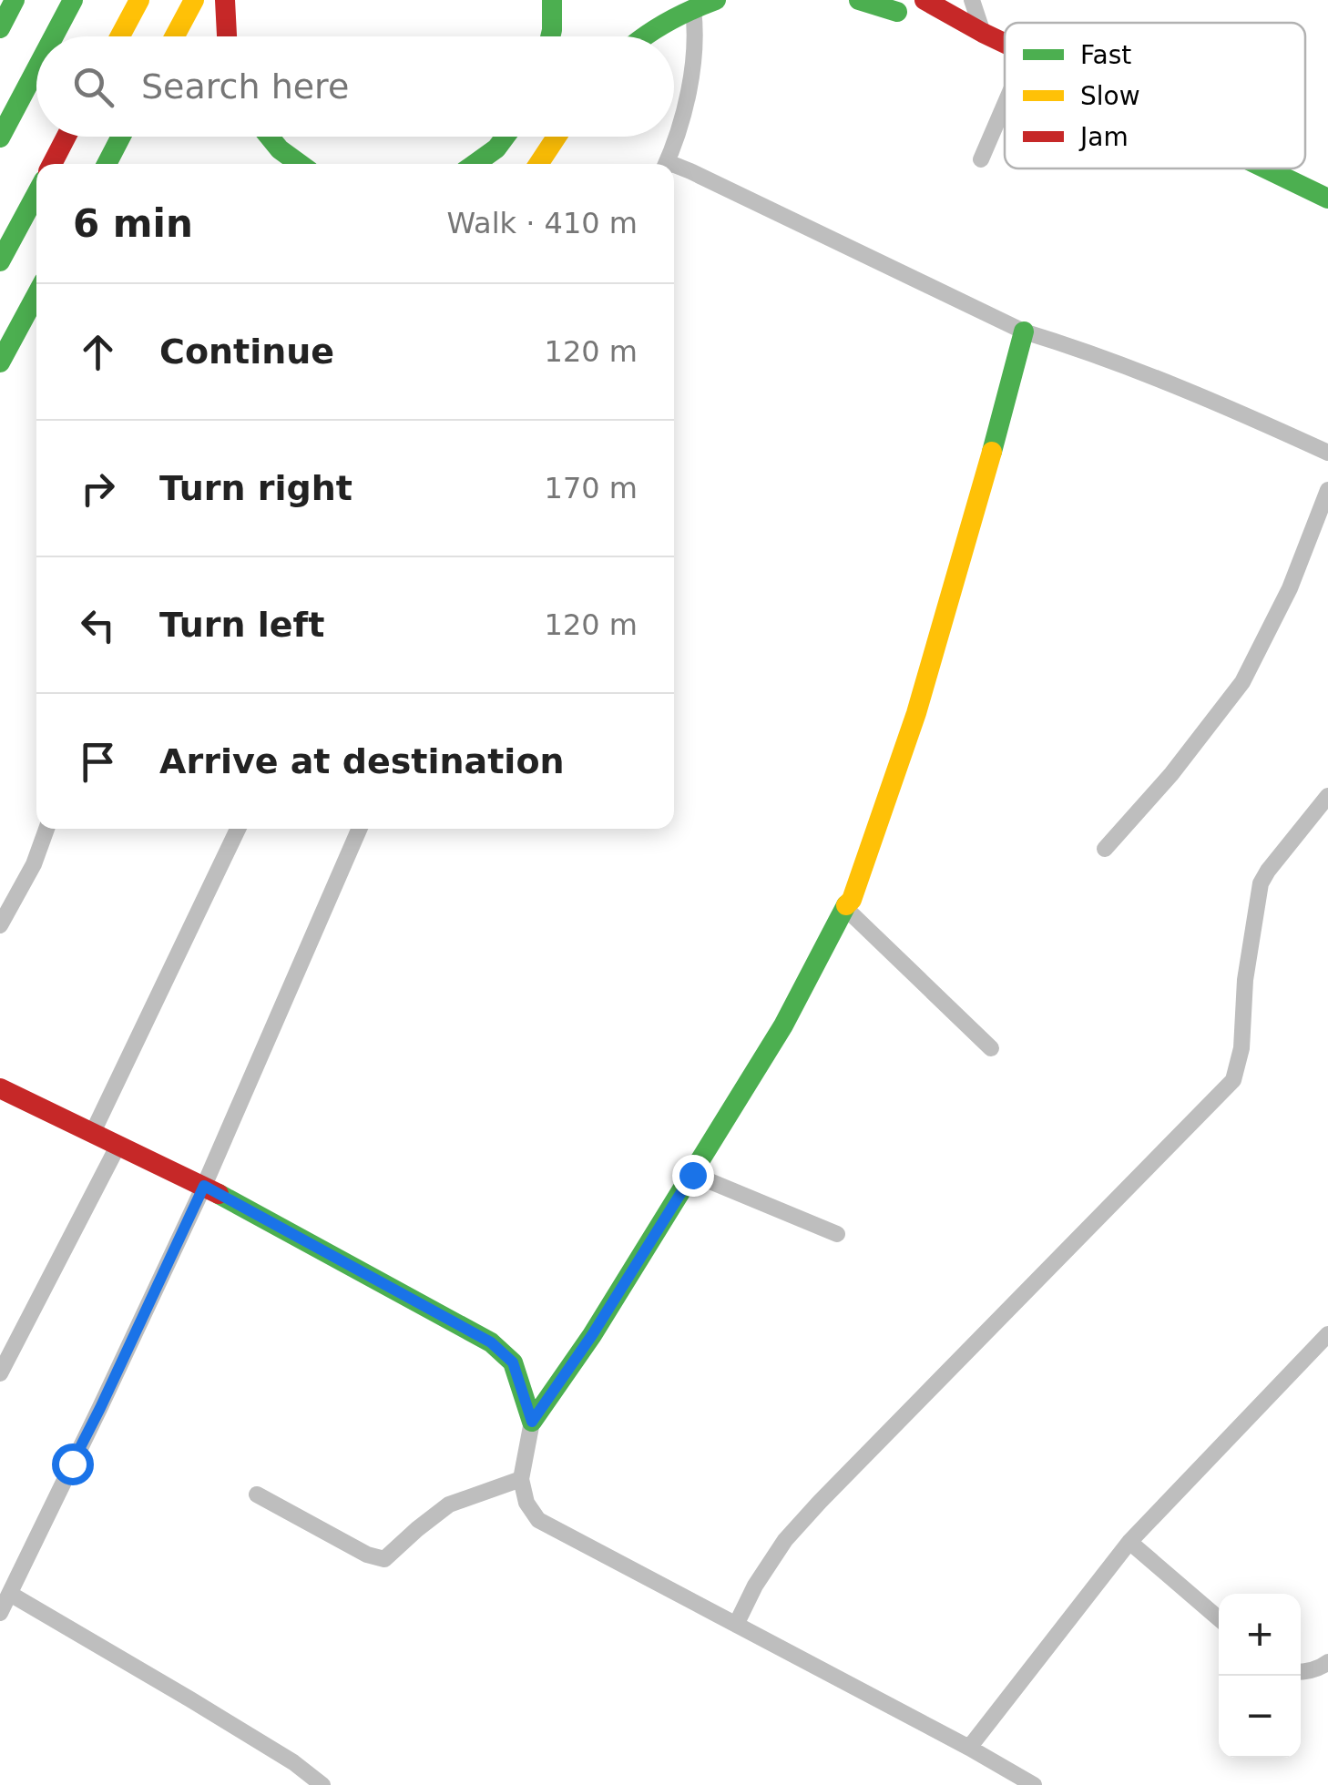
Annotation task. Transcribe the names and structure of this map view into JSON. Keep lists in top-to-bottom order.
{
  "legend": ["Fast", "Slow", "Jam"],
  "page": {
    "search": "Search here",
    "heading": ["6 min", "Walk · 410 m"],
    "list": [
      ["Continue", "120 m"],
      ["Turn right", "170 m"],
      ["Turn left", "120 m"],
      "Arrive at destination"
    ],
    "map_buttons": ["+", "−"]
  }
}
